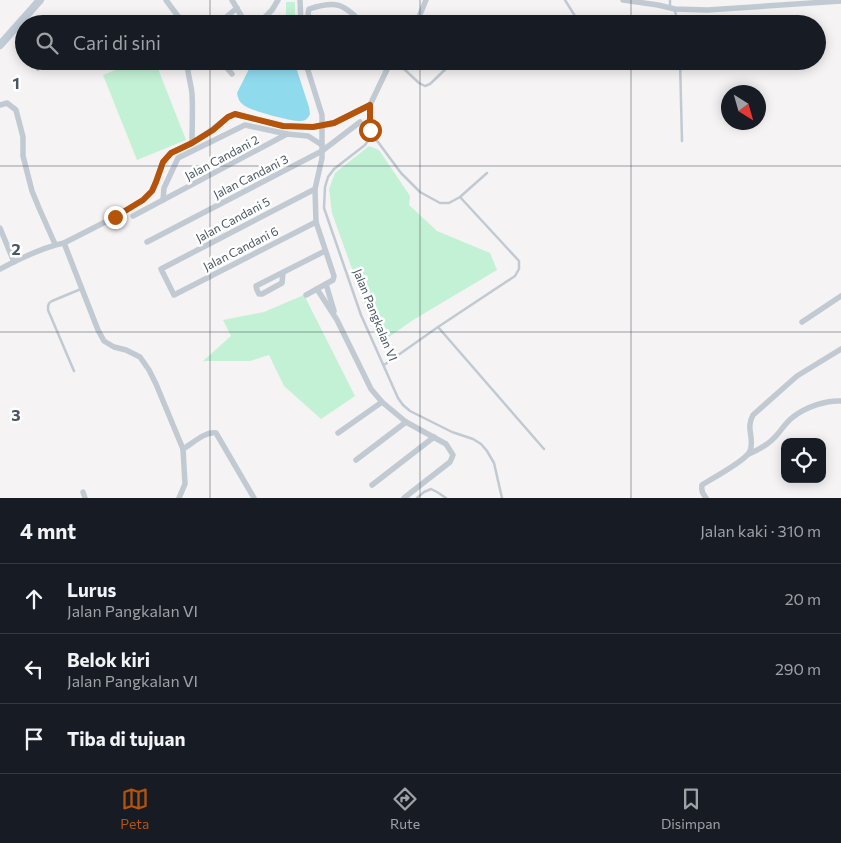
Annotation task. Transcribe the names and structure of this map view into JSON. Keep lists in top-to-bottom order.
{
  "streets": {
    "street": [
      "Jalan Candani 2",
      "Jalan Candani 3",
      "Jalan Candani 5",
      "Jalan Candani 6"
    ],
    "lane": ["Jalan Pangkalan VI"]
  },
  "crossings": [
    ["Jalan Candani 5", "Jalan Candani 6"]
  ],
  "north": "bottom right",
  "page": {
    "search": "Cari di sini",
    "heading": ["4 mnt", "Jalan kaki · 310 m"],
    "list": [
      ["Lurus", "Jalan Pangkalan VI", "20 m"],
      ["Belok kiri", "Jalan Pangkalan VI", "290 m"],
      "Tiba di tujuan"
    ],
    "nav": ["Peta", "Rute", "Disimpan"]
  },
  "grid": {
    "rows": ["1", "2", "3"]
  }
}
